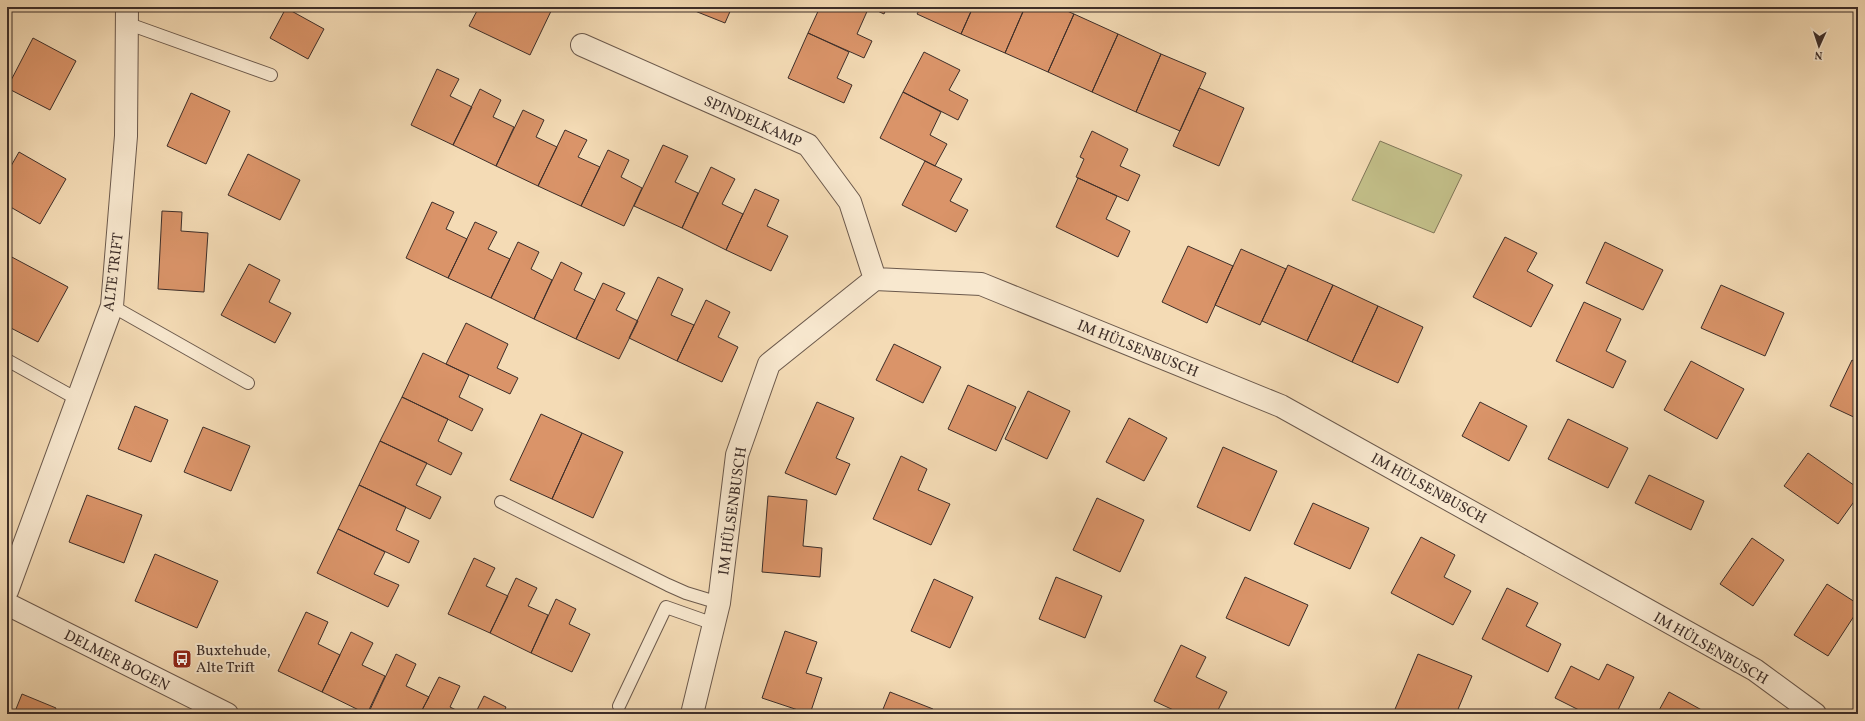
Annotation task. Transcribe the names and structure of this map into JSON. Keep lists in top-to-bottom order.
{
  "streets": {
    "street": [
      "SPINDELKAMP",
      "ALTE TRIFT",
      "IM HÜLSENBUSCH",
      "DELMER BOGEN"
    ]
  },
  "crossings": [
    ["SPINDELKAMP", "IM HÜLSENBUSCH"]
  ],
  "places": {
    "bus stop": ["Buxtehude, Alte Trift"]
  },
  "north": "bottom"
}
